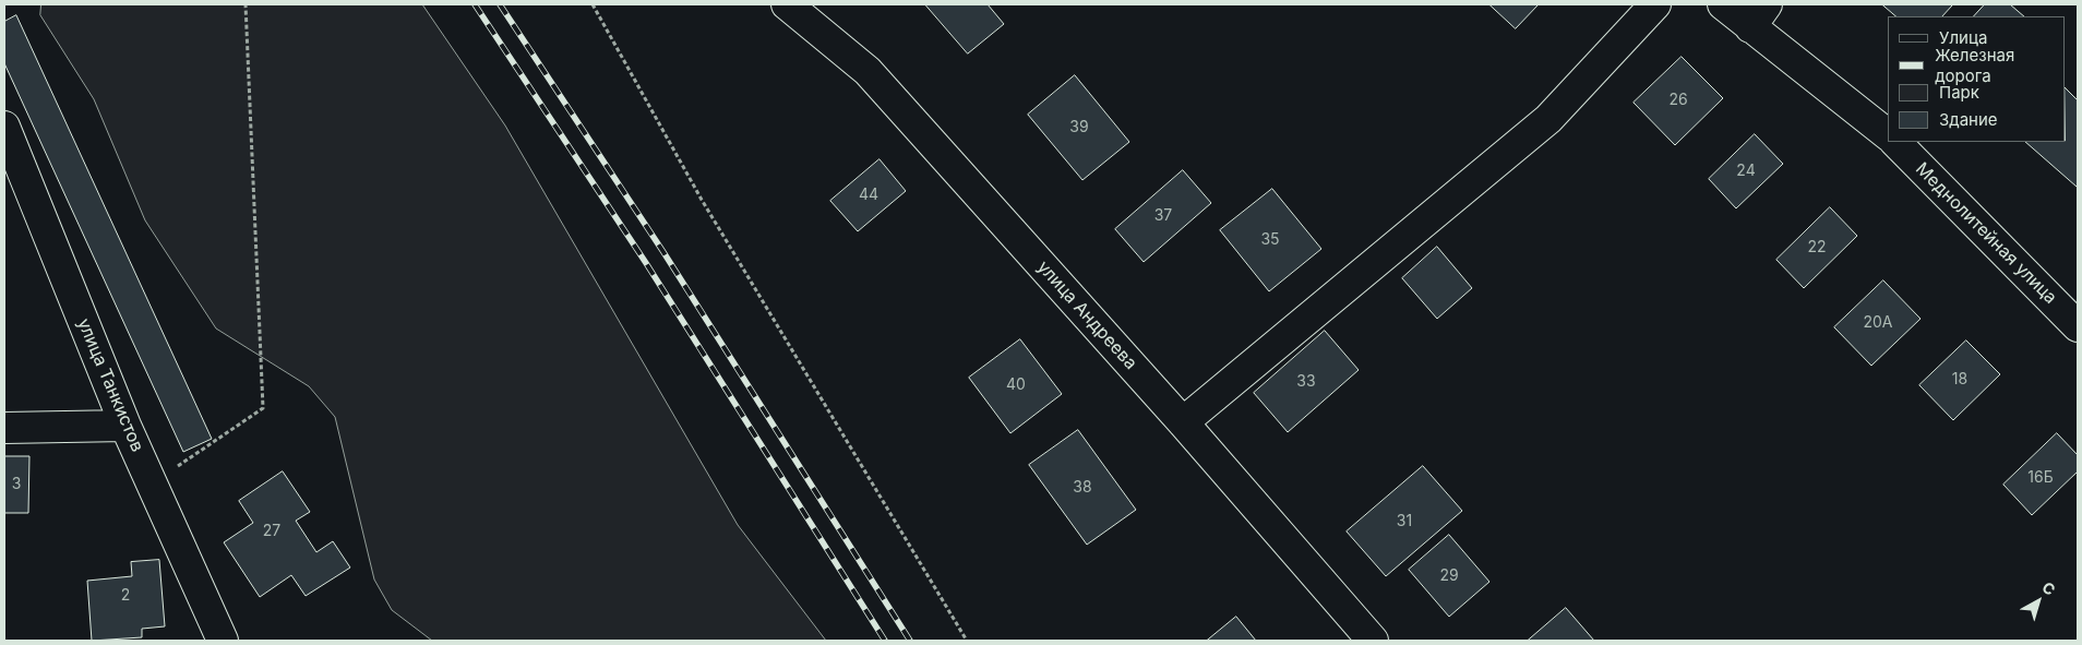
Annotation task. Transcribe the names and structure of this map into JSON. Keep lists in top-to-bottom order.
{
  "streets": {
    "street": ["Меднолитейная улица", "улица Андреева", "улица Танкистов"]
  },
  "house_numbers": [
    "26",
    "39",
    "24",
    "44",
    "37",
    "35",
    "22",
    "20А",
    "18",
    "33",
    "40",
    "16Б",
    "3",
    "38",
    "31",
    "27",
    "29",
    "2"
  ],
  "legend": [
    "Улица",
    "Железная дорога",
    "Парк",
    "Здание"
  ],
  "north": "top right"
}
